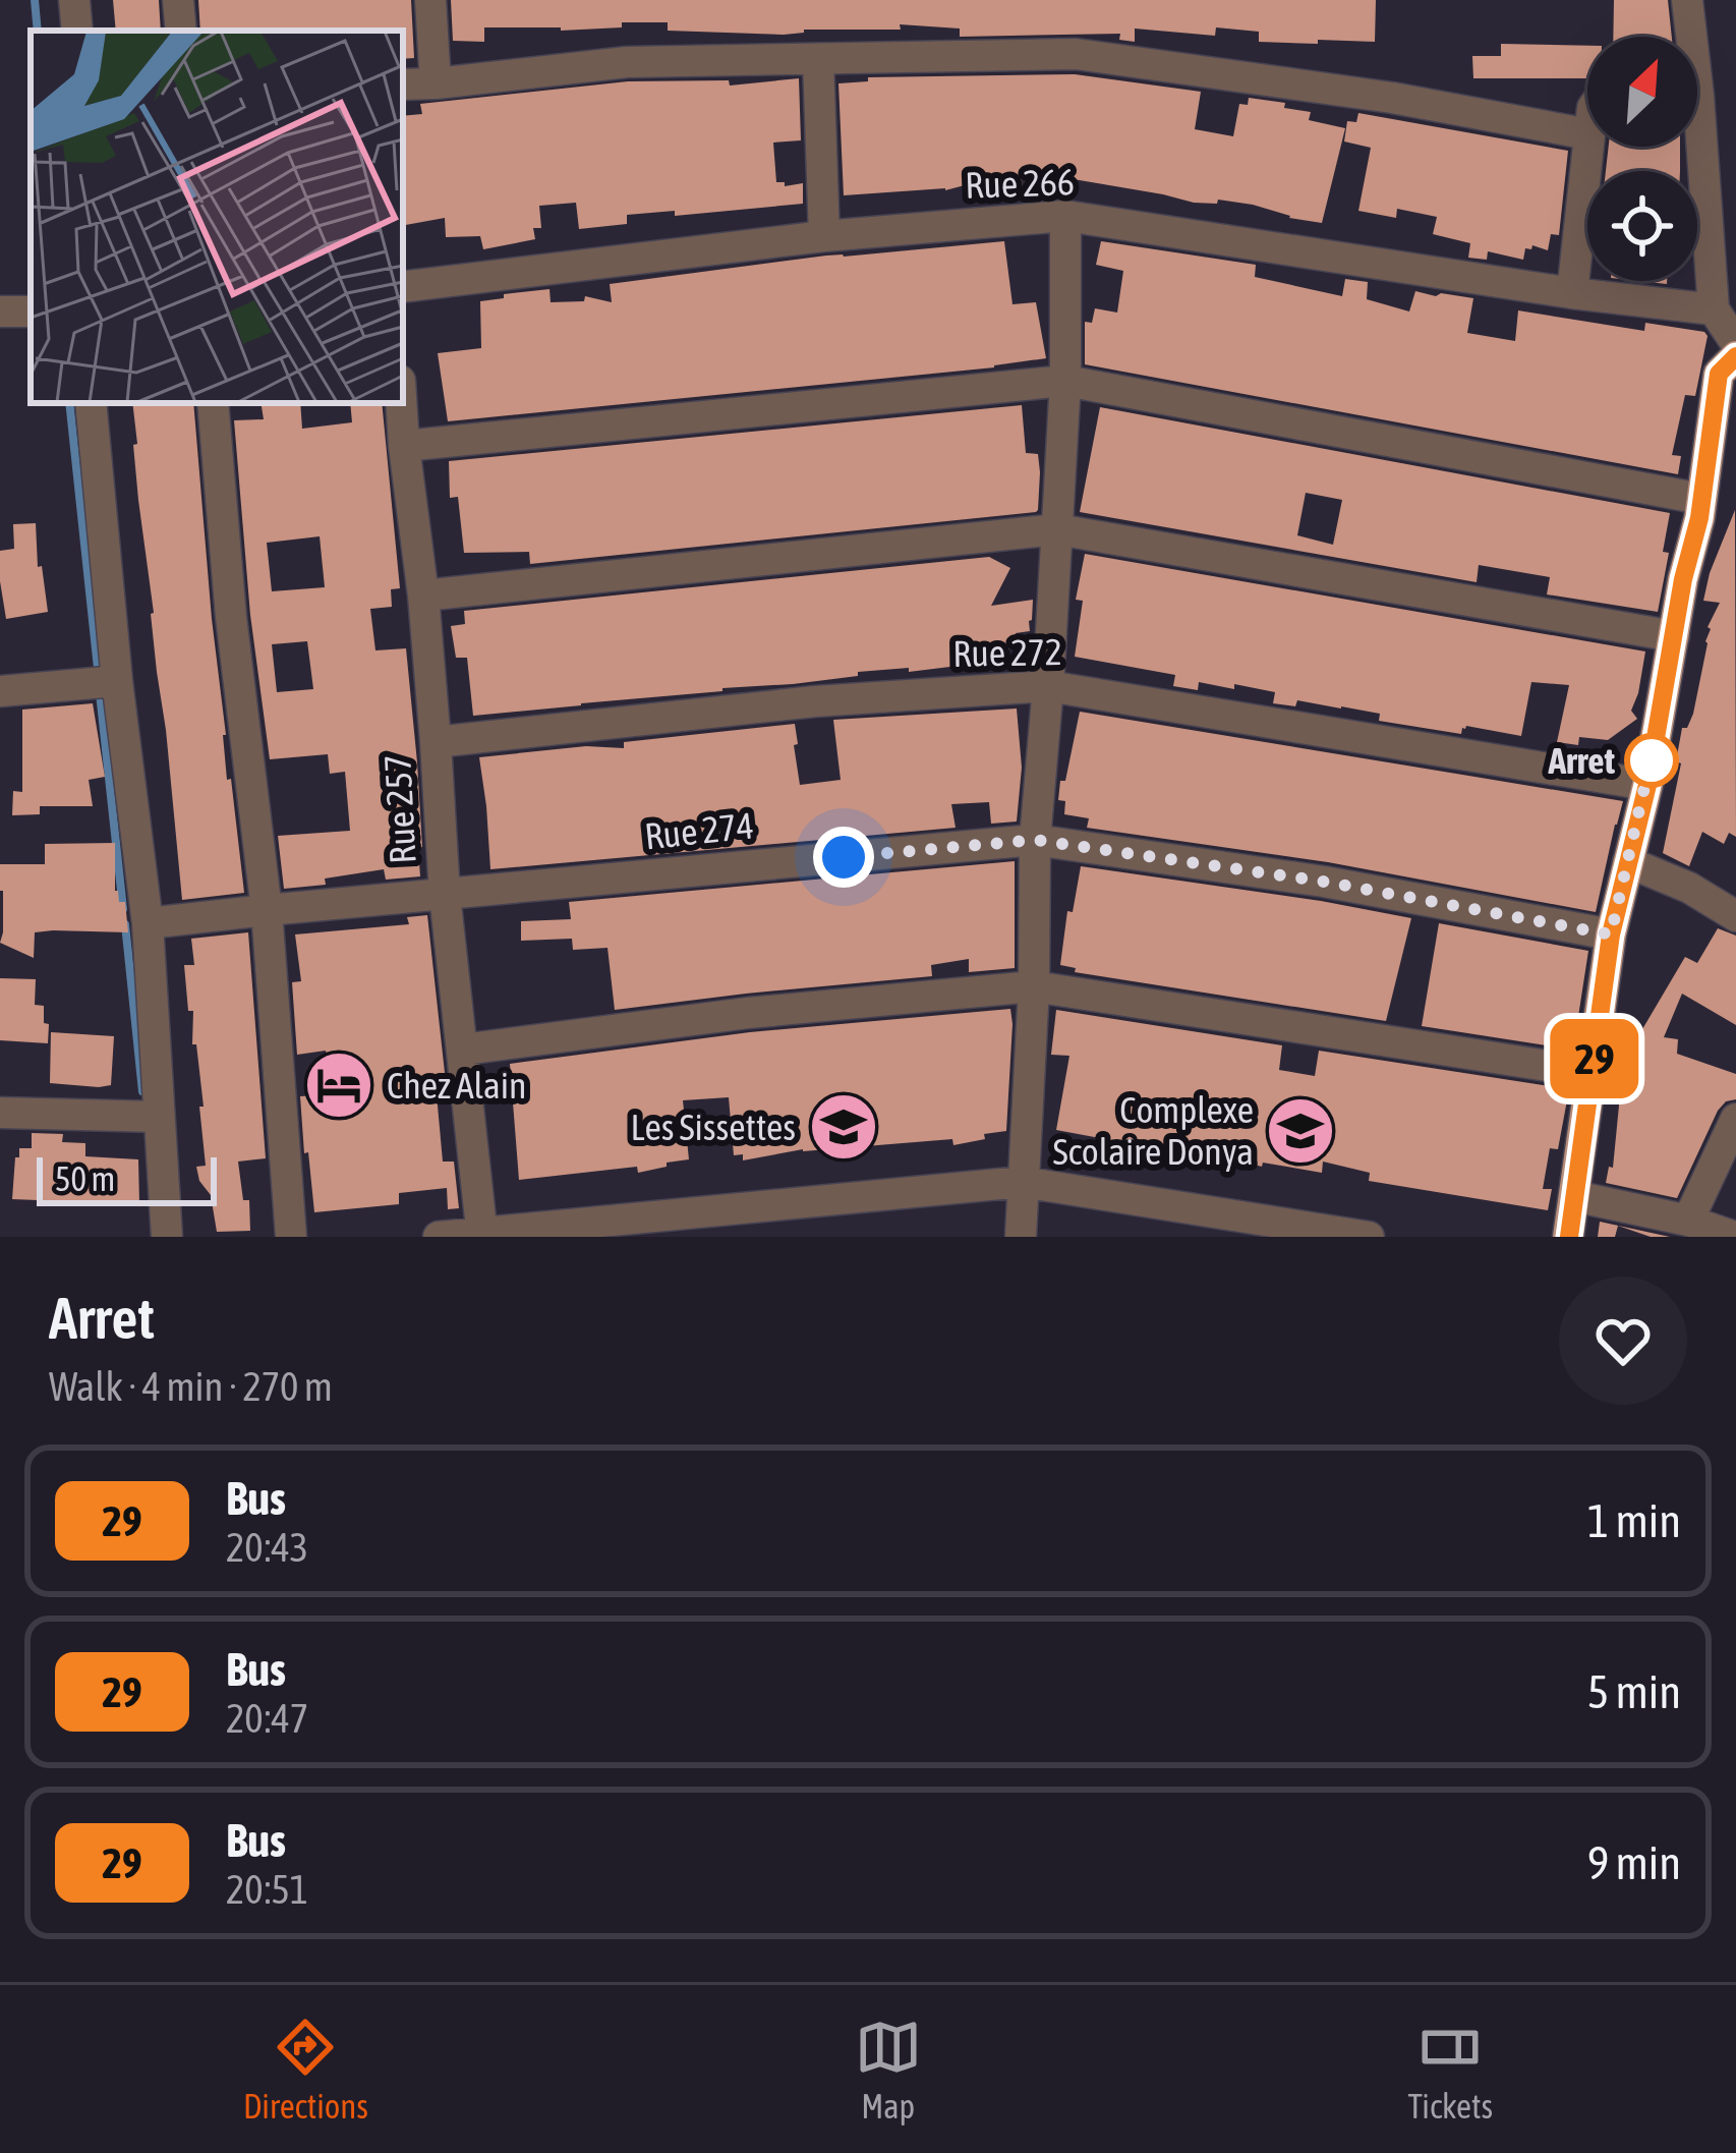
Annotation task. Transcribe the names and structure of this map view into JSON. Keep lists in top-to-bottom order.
{
  "streets": {
    "street": [
      "Rue 266",
      "Rue 272",
      "Rue 257",
      "Rue 274"
    ]
  },
  "crossings": [
    ["Rue 272", "Rue 257"],
    ["Rue 257", "Rue 274"]
  ],
  "places": {
    "other": ["Arret"],
    "hotel": ["Chez Alain"],
    "school or university": ["Les Sissettes", "Complexe Scolaire Donya"]
  },
  "lines": ["bus line 29"],
  "scale_bar": "50 m",
  "north": "top right",
  "page": {
    "on_map": "29",
    "scale": "50 m",
    "heading": ["Arret", "Walk · 4 min · 270 m"],
    "list": [
      {
        "mark": "29",
        "name": "Bus",
        "note": "20:43",
        "value": "1 min"
      },
      {
        "mark": "29",
        "name": "Bus",
        "note": "20:47",
        "value": "5 min"
      },
      {
        "mark": "29",
        "name": "Bus",
        "note": "20:51",
        "value": "9 min"
      }
    ],
    "tabs": ["Directions", "Map", "Tickets"]
  }
}
